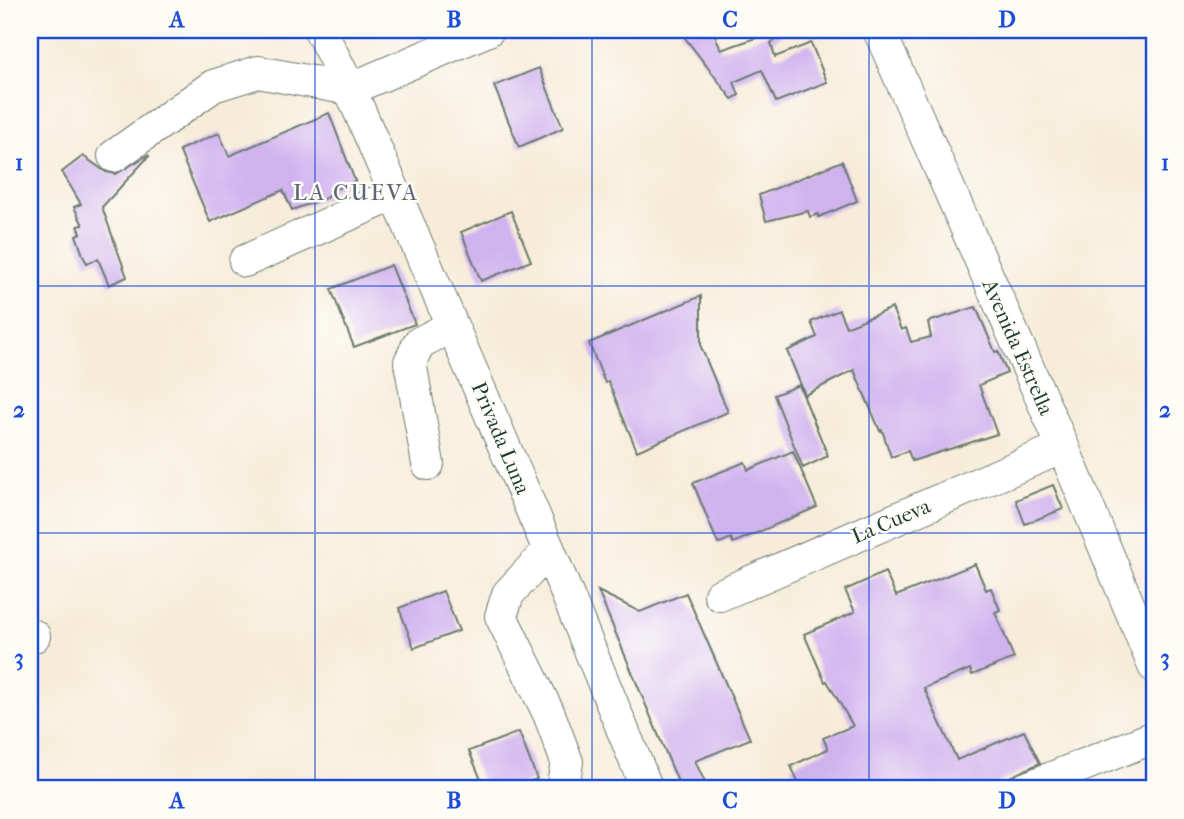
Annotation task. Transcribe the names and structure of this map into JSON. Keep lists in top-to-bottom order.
{
  "streets": {
    "street": ["Avenida Estrella", "Privada Luna", "La Cueva"]
  },
  "crossings": [
    ["Avenida Estrella", "La Cueva"]
  ],
  "districts": ["LA CUEVA"],
  "grid": {
    "columns": [
      "A",
      "B",
      "C",
      "D"
    ],
    "rows": ["1", "2", "3"]
  }
}
